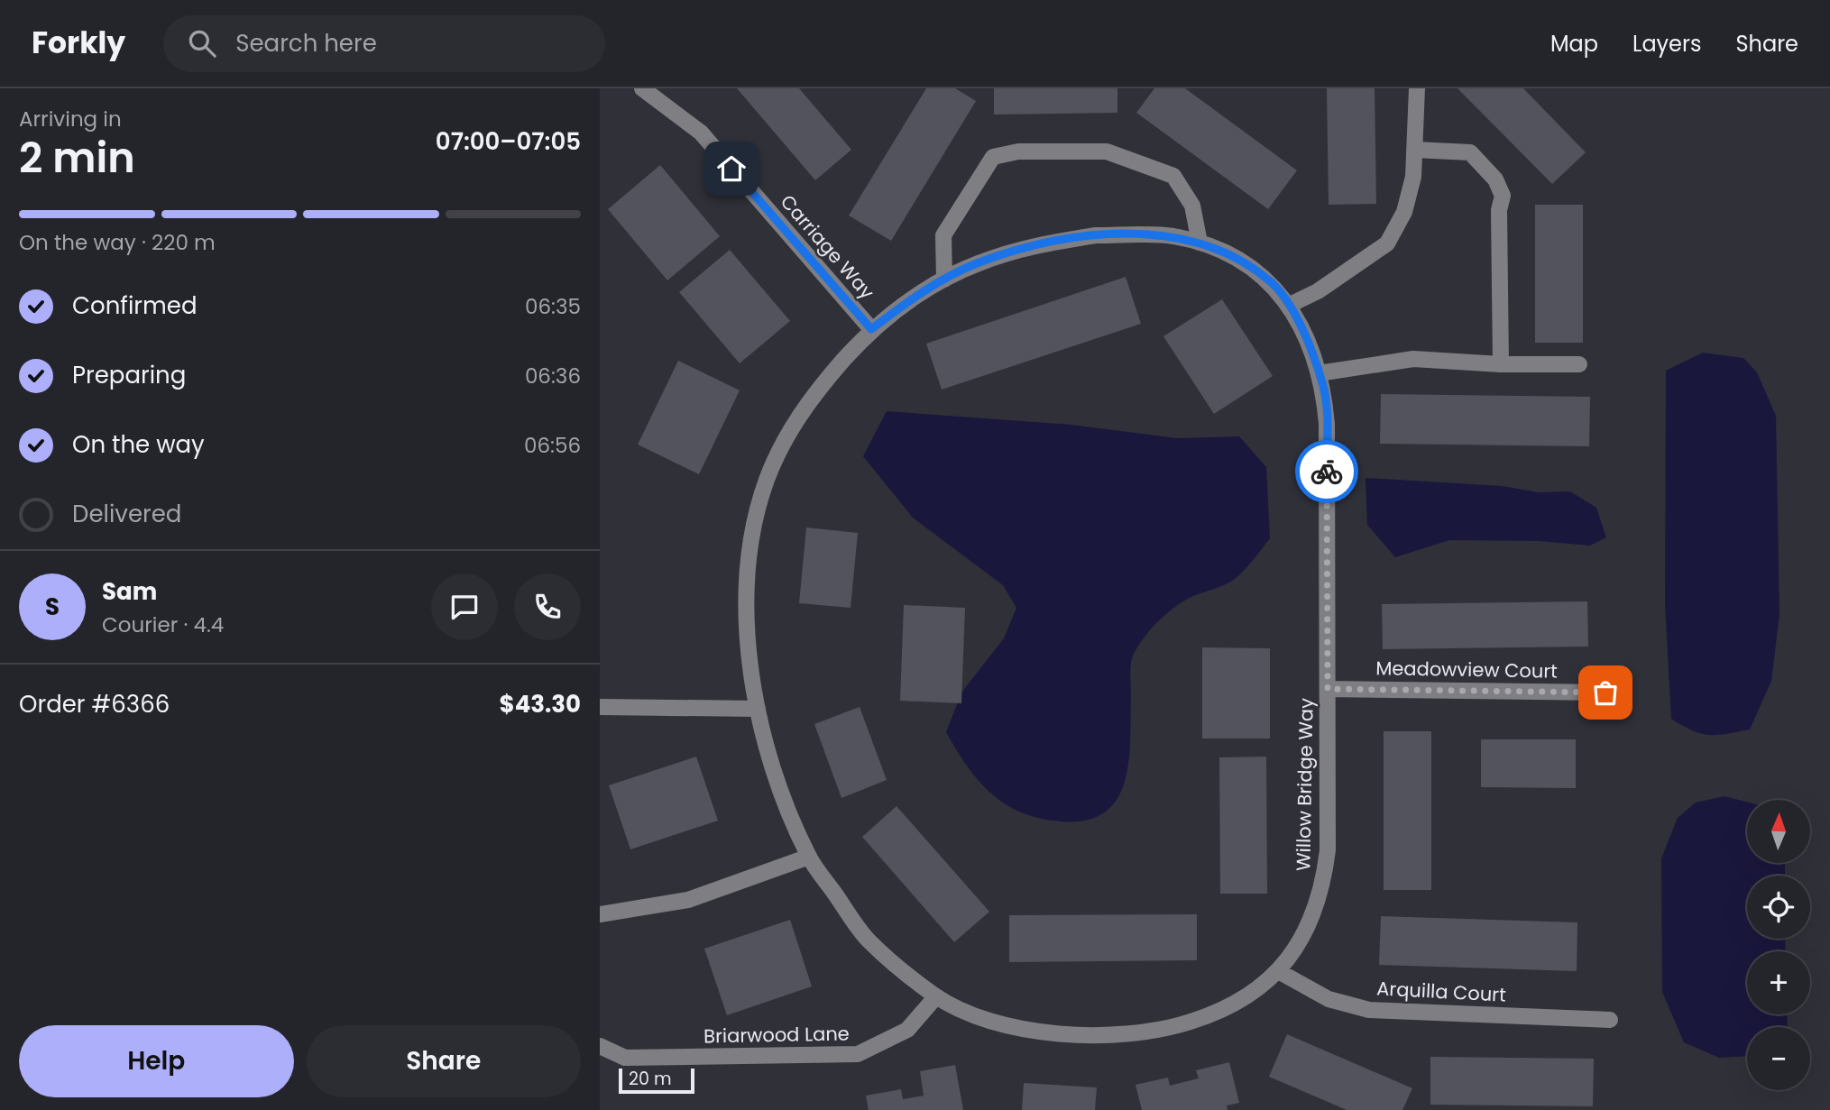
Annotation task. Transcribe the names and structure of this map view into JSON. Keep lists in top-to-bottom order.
{
  "streets": {
    "street": [
      "Carriage Way",
      "Meadowview Court",
      "Willow Bridge Way",
      "Arquilla Court",
      "Briarwood Lane"
    ]
  },
  "crossings": [
    ["Carriage Way", "Willow Bridge Way"],
    ["Meadowview Court", "Willow Bridge Way"],
    ["Willow Bridge Way", "Arquilla Court"],
    ["Willow Bridge Way", "Briarwood Lane"]
  ],
  "scale_bar": "20 m",
  "north": "top",
  "page": {
    "header": "Forkly",
    "search": "Search here",
    "nav": ["Map", "Layers", "Share"],
    "heading": ["2 min", "Arriving in", "07:00–07:05"],
    "panel": [
      "Sam",
      "Courier · 4.4",
      "Order #6366",
      "$43.30"
    ],
    "bar": "On the way · 220 m",
    "list": [
      ["Confirmed", "06:35"],
      ["Preparing", "06:36"],
      ["On the way", "06:56"],
      "Delivered"
    ],
    "round": "S",
    "map_buttons": ["+", "−"],
    "buttons": ["Help", "Share"],
    "scale": "20 m"
  }
}
